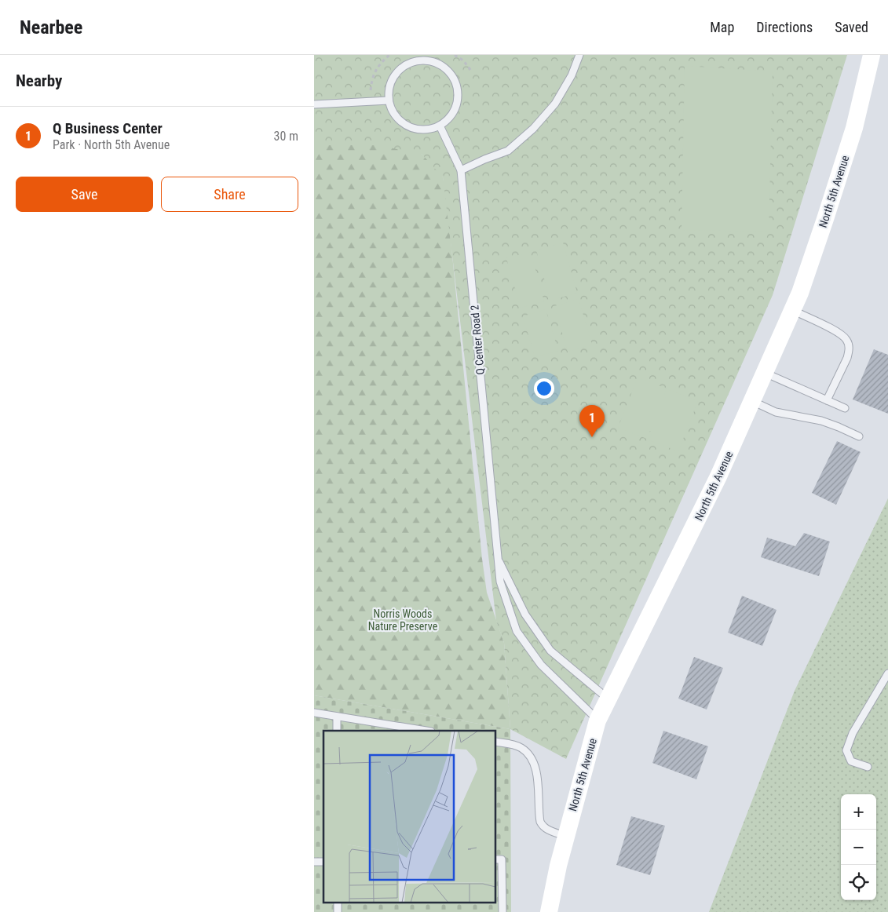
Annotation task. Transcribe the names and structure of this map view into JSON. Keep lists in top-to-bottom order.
{
  "streets": {
    "main road": ["North 5th Avenue"],
    "lane": ["Q Center Road 2"]
  },
  "crossings": [
    ["North 5th Avenue", "Q Center Road 2"]
  ],
  "parks": ["Norris Woods Nature Preserve"],
  "page": {
    "header": "Nearbee",
    "nav": ["Map", "Directions", "Saved"],
    "heading": "Nearby",
    "list": [
      {
        "mark": "1",
        "name": "Q Business Center",
        "note": "Park · North 5th Avenue",
        "value": "30 m"
      }
    ],
    "buttons": ["Save", "Share"],
    "pins": "1",
    "map_buttons": ["+", "−"]
  }
}
